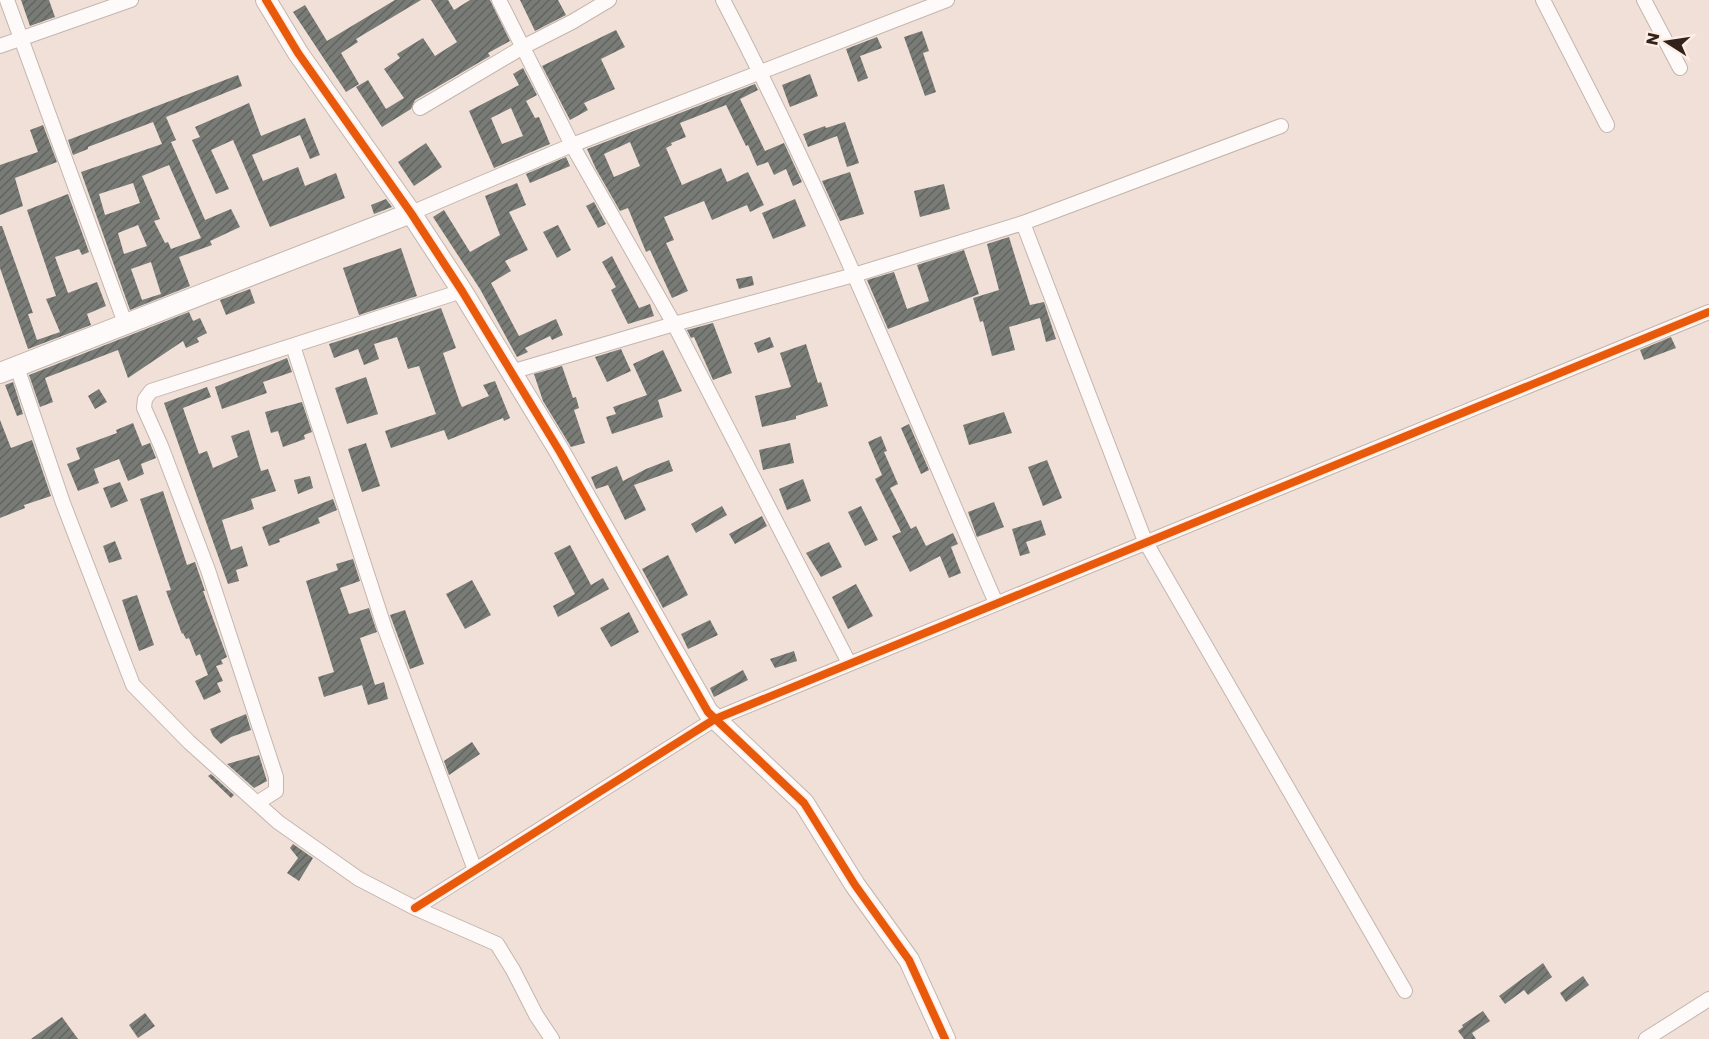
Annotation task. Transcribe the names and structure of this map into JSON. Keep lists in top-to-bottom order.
{
  "north": "left"
}
